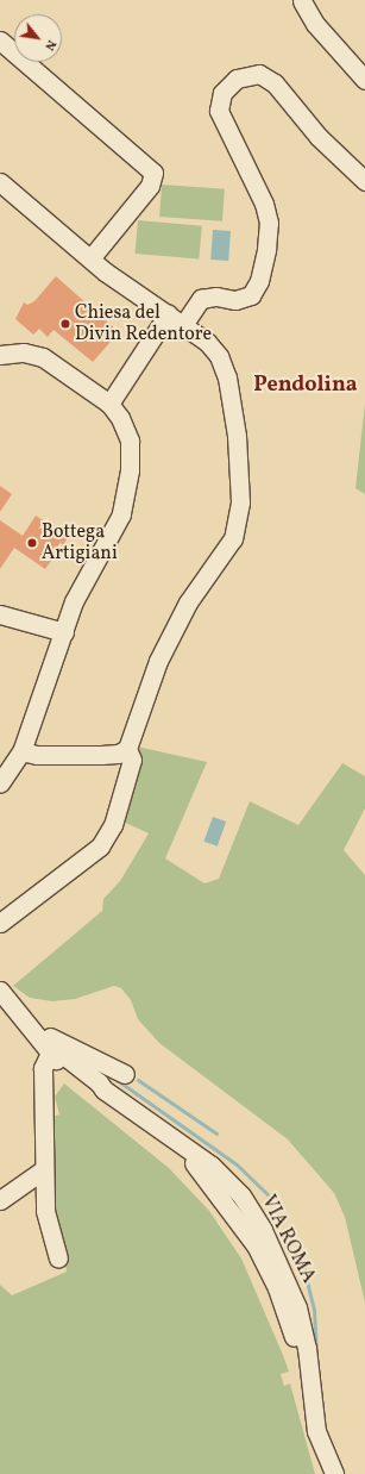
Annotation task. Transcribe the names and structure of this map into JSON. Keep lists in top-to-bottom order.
{
  "streets": {
    "street": ["VIA ROMA"]
  },
  "districts": ["Pendolina"],
  "places": ["Chiesa del Divin Redentore", "Bottega Artigiani"],
  "north": "bottom right"
}
